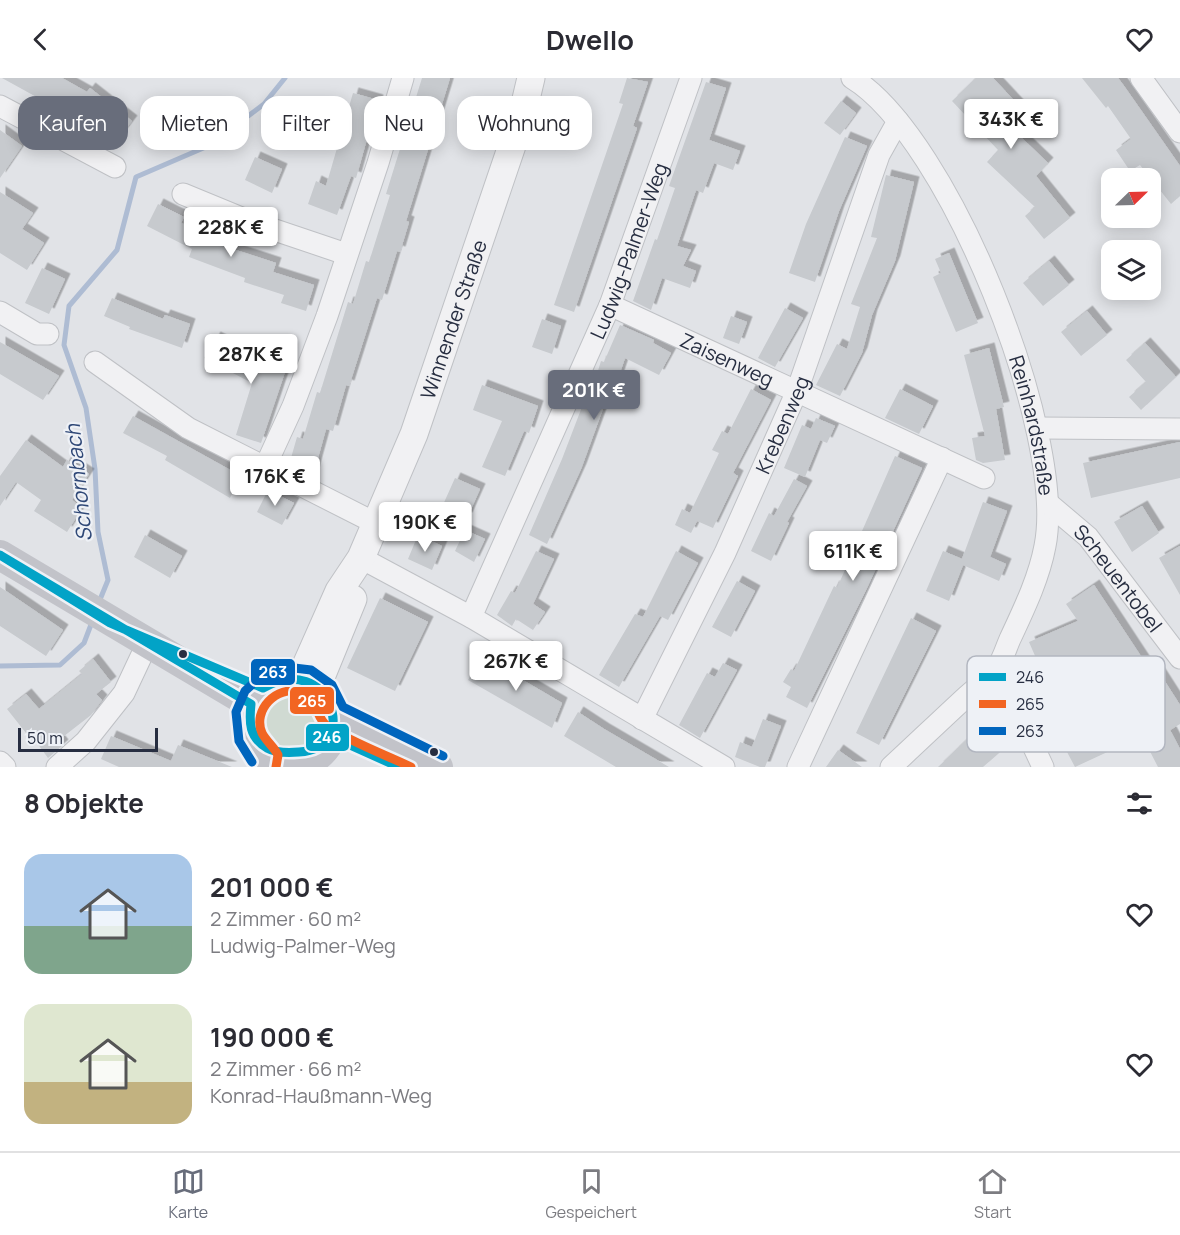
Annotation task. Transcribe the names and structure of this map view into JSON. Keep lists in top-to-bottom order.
{
  "streets": {
    "street": [
      "Ludwig-Palmer-Weg",
      "Winnender Straße",
      "Zaisenweg",
      "Krebenweg",
      "Reinhardstraße",
      "Scheuentobel"
    ]
  },
  "crossings": [
    ["Ludwig-Palmer-Weg", "Zaisenweg"],
    ["Zaisenweg", "Krebenweg"],
    ["Krebenweg", "Reinhardstraße"],
    ["Reinhardstraße", "Scheuentobel"]
  ],
  "water": ["Schornbach"],
  "lines": ["transit line 246", "transit line 263", "transit line 265"],
  "legend": ["246", "265", "263"],
  "scale_bar": "50 m",
  "north": "top right",
  "page": {
    "header": "Dwello",
    "chip": [
      "Kaufen",
      "Mieten",
      "Filter",
      "Neu",
      "Wohnung"
    ],
    "price": [
      "343K €",
      "228K €",
      "287K €",
      "201K €",
      "176K €",
      "190K €",
      "611K €",
      "267K €"
    ],
    "scale": "50 m",
    "heading": "8 Objekte",
    "list": [
      {
        "name": "201 000 €",
        "note": "2 Zimmer · 60 m² · Ludwig-Palmer-Weg"
      },
      {
        "name": "190 000 €",
        "note": "2 Zimmer · 66 m² · Konrad-Haußmann-Weg"
      }
    ],
    "tabs": ["Karte", "Gespeichert", "Start"]
  }
}
